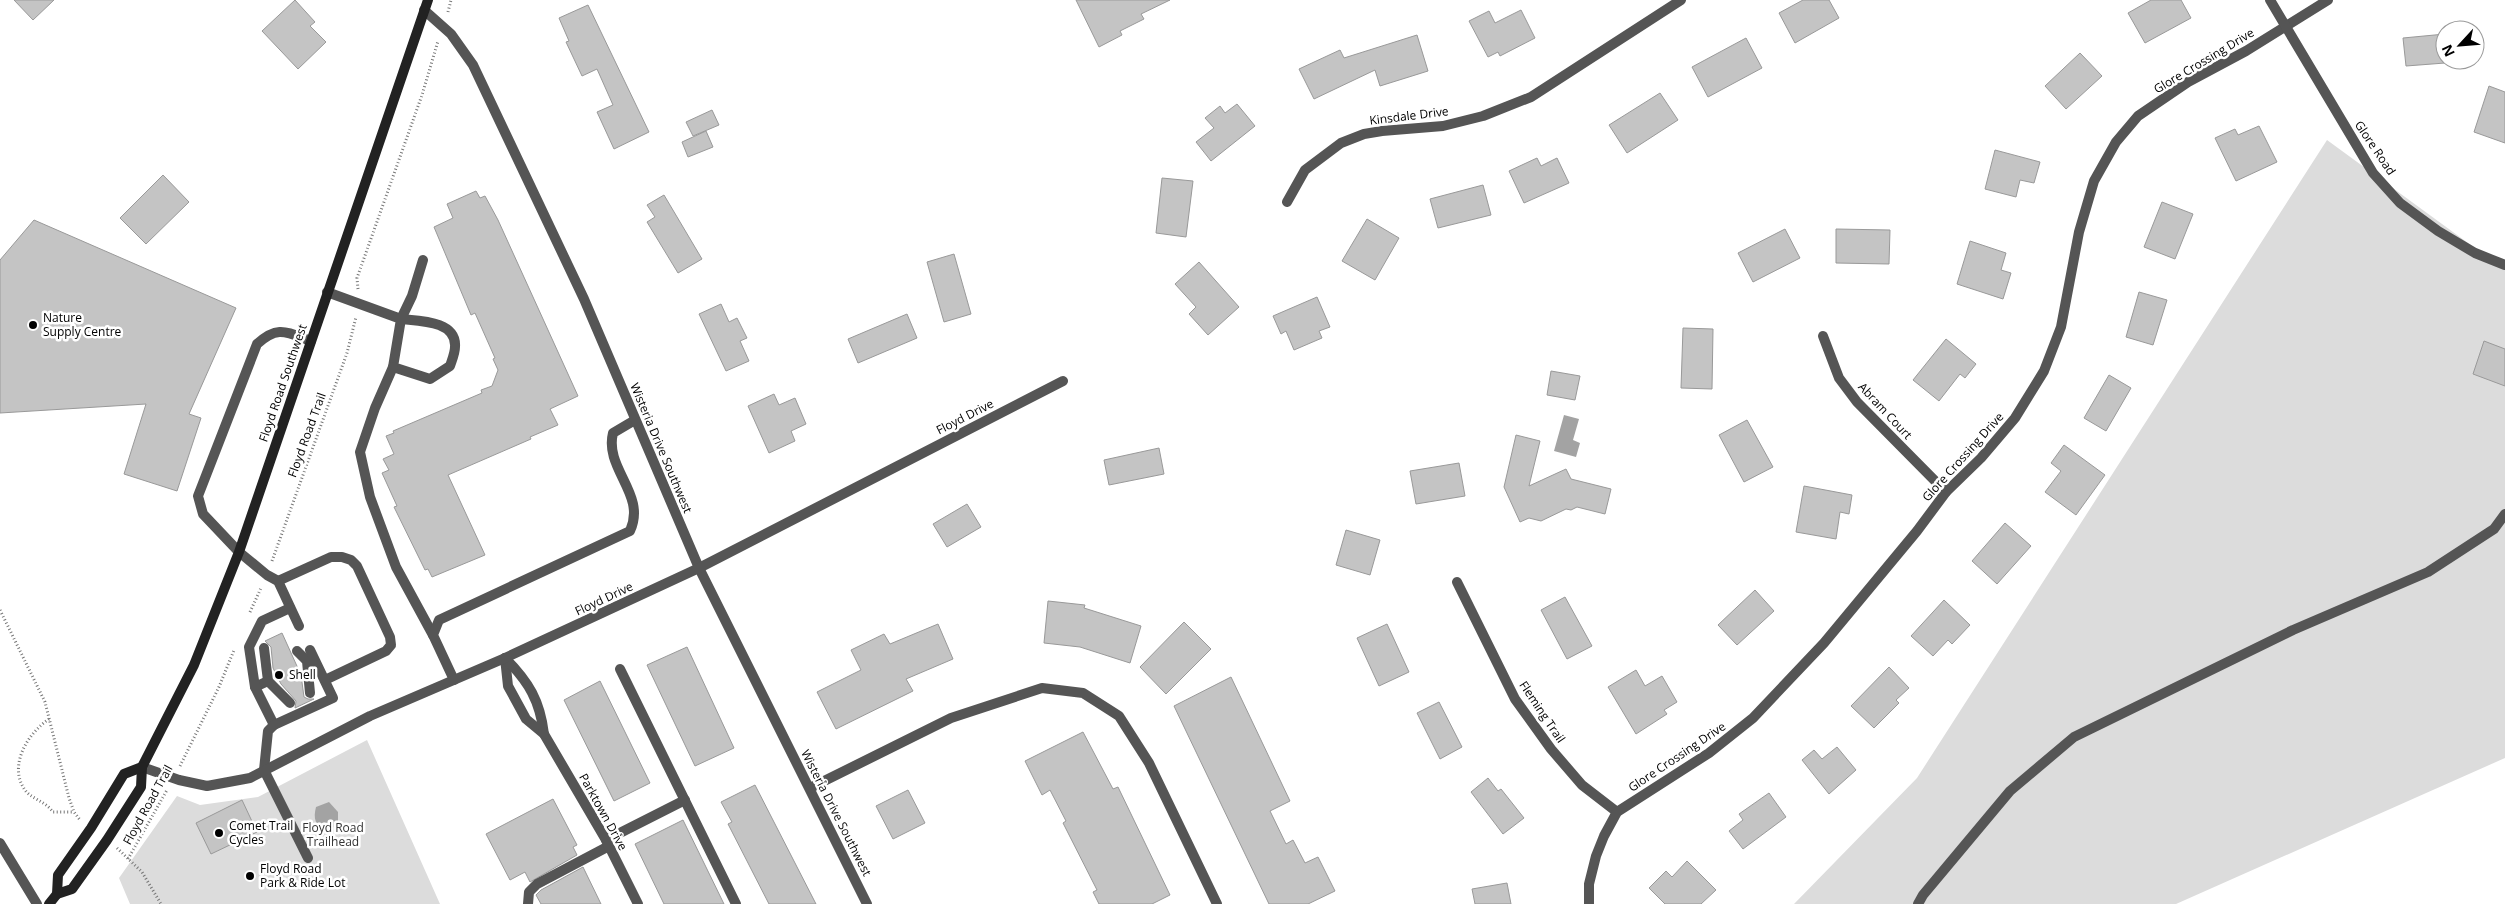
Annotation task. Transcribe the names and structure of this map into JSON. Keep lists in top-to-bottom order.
{
  "streets": {
    "main road": ["Floyd Road Southwest"],
    "street": [
      "Glore Crossing Drive",
      "Kinsdale Drive",
      "Glore Road",
      "Abram Court",
      "Floyd Drive",
      "Wisteria Drive Southwest",
      "Fleming Trail",
      "Parktown Drive"
    ],
    "path": ["Floyd Road Trail"]
  },
  "crossings": [
    ["Glore Crossing Drive", "Glore Road"],
    ["Glore Crossing Drive", "Abram Court"],
    ["Glore Crossing Drive", "Fleming Trail"],
    ["Floyd Road Southwest", "Floyd Drive"],
    ["Floyd Road Southwest", "Wisteria Drive Southwest"],
    ["Floyd Drive", "Floyd Road Trail"],
    ["Floyd Drive", "Wisteria Drive Southwest"],
    ["Floyd Drive", "Parktown Drive"],
    ["Floyd Road Trail", "Wisteria Drive Southwest"]
  ],
  "parks": ["Floyd Road Trailhead"],
  "places": [
    "Nature Supply Centre",
    "Shell",
    "Comet Trail Cycles",
    "Floyd Road Park & Ride Lot"
  ],
  "north": "bottom left"
}
